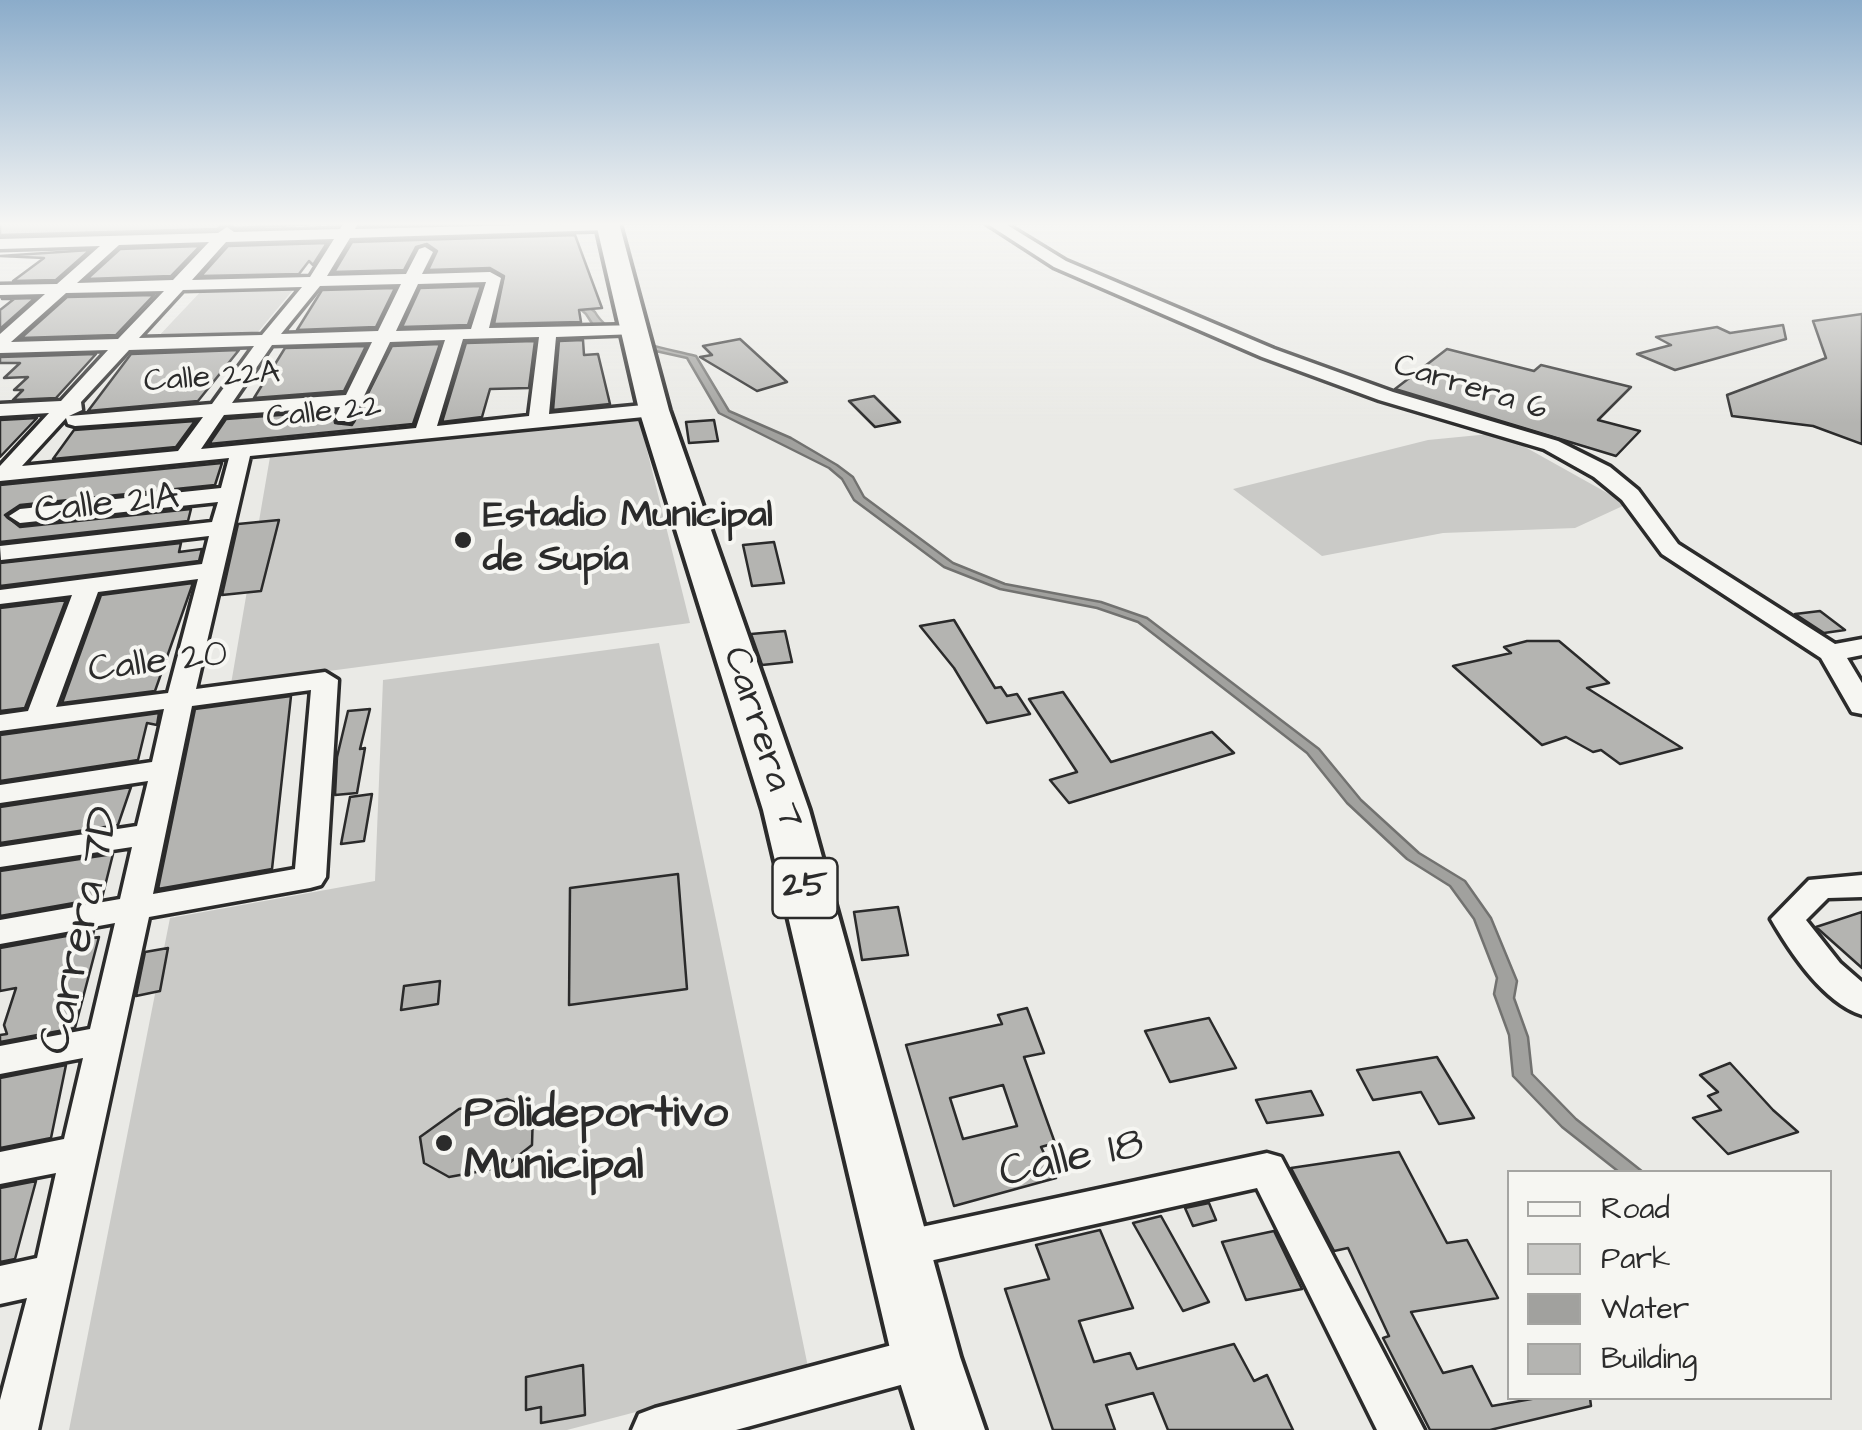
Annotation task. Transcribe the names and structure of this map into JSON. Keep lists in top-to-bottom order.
{
  "streets": {
    "main road": ["Carrera 7", "25"],
    "street": [
      "Calle 22A",
      "Carrera 6",
      "Calle 22",
      "Calle 21A",
      "Calle 20",
      "Carrera 7D",
      "Calle 18"
    ]
  },
  "crossings": [
    ["Calle 22", "Carrera 7"],
    ["Calle 22", "Carrera 7D"],
    ["Calle 21A", "Carrera 7D"],
    ["Calle 20", "Carrera 7D"],
    ["Carrera 7", "Calle 18"]
  ],
  "places": ["Estadio Municipal de Supía", "Polideportivo Municipal"],
  "legend": [
    "Road",
    "Park",
    "Water",
    "Building"
  ]
}
